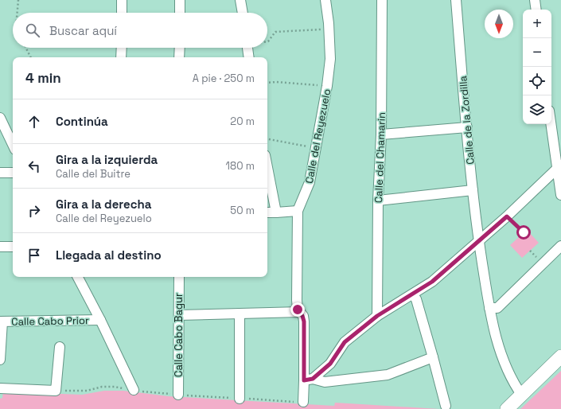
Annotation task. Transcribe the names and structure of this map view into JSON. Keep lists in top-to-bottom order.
{
  "streets": {
    "street": [
      "Calle de la Zordilla",
      "Calle del Reyezuelo",
      "Calle del Chamarin",
      "Calle Cabo Prior",
      "Calle Cabo Bagur"
    ]
  },
  "north": "bottom",
  "page": {
    "map_buttons": ["+", "−"],
    "search": "Buscar aquí",
    "heading": ["4 min", "A pie · 250 m"],
    "list": [
      ["Continúa", "20 m"],
      ["Gira a la izquierda", "Calle del Buitre", "180 m"],
      ["Gira a la derecha", "Calle del Reyezuelo", "50 m"],
      "Llegada al destino"
    ]
  }
}
